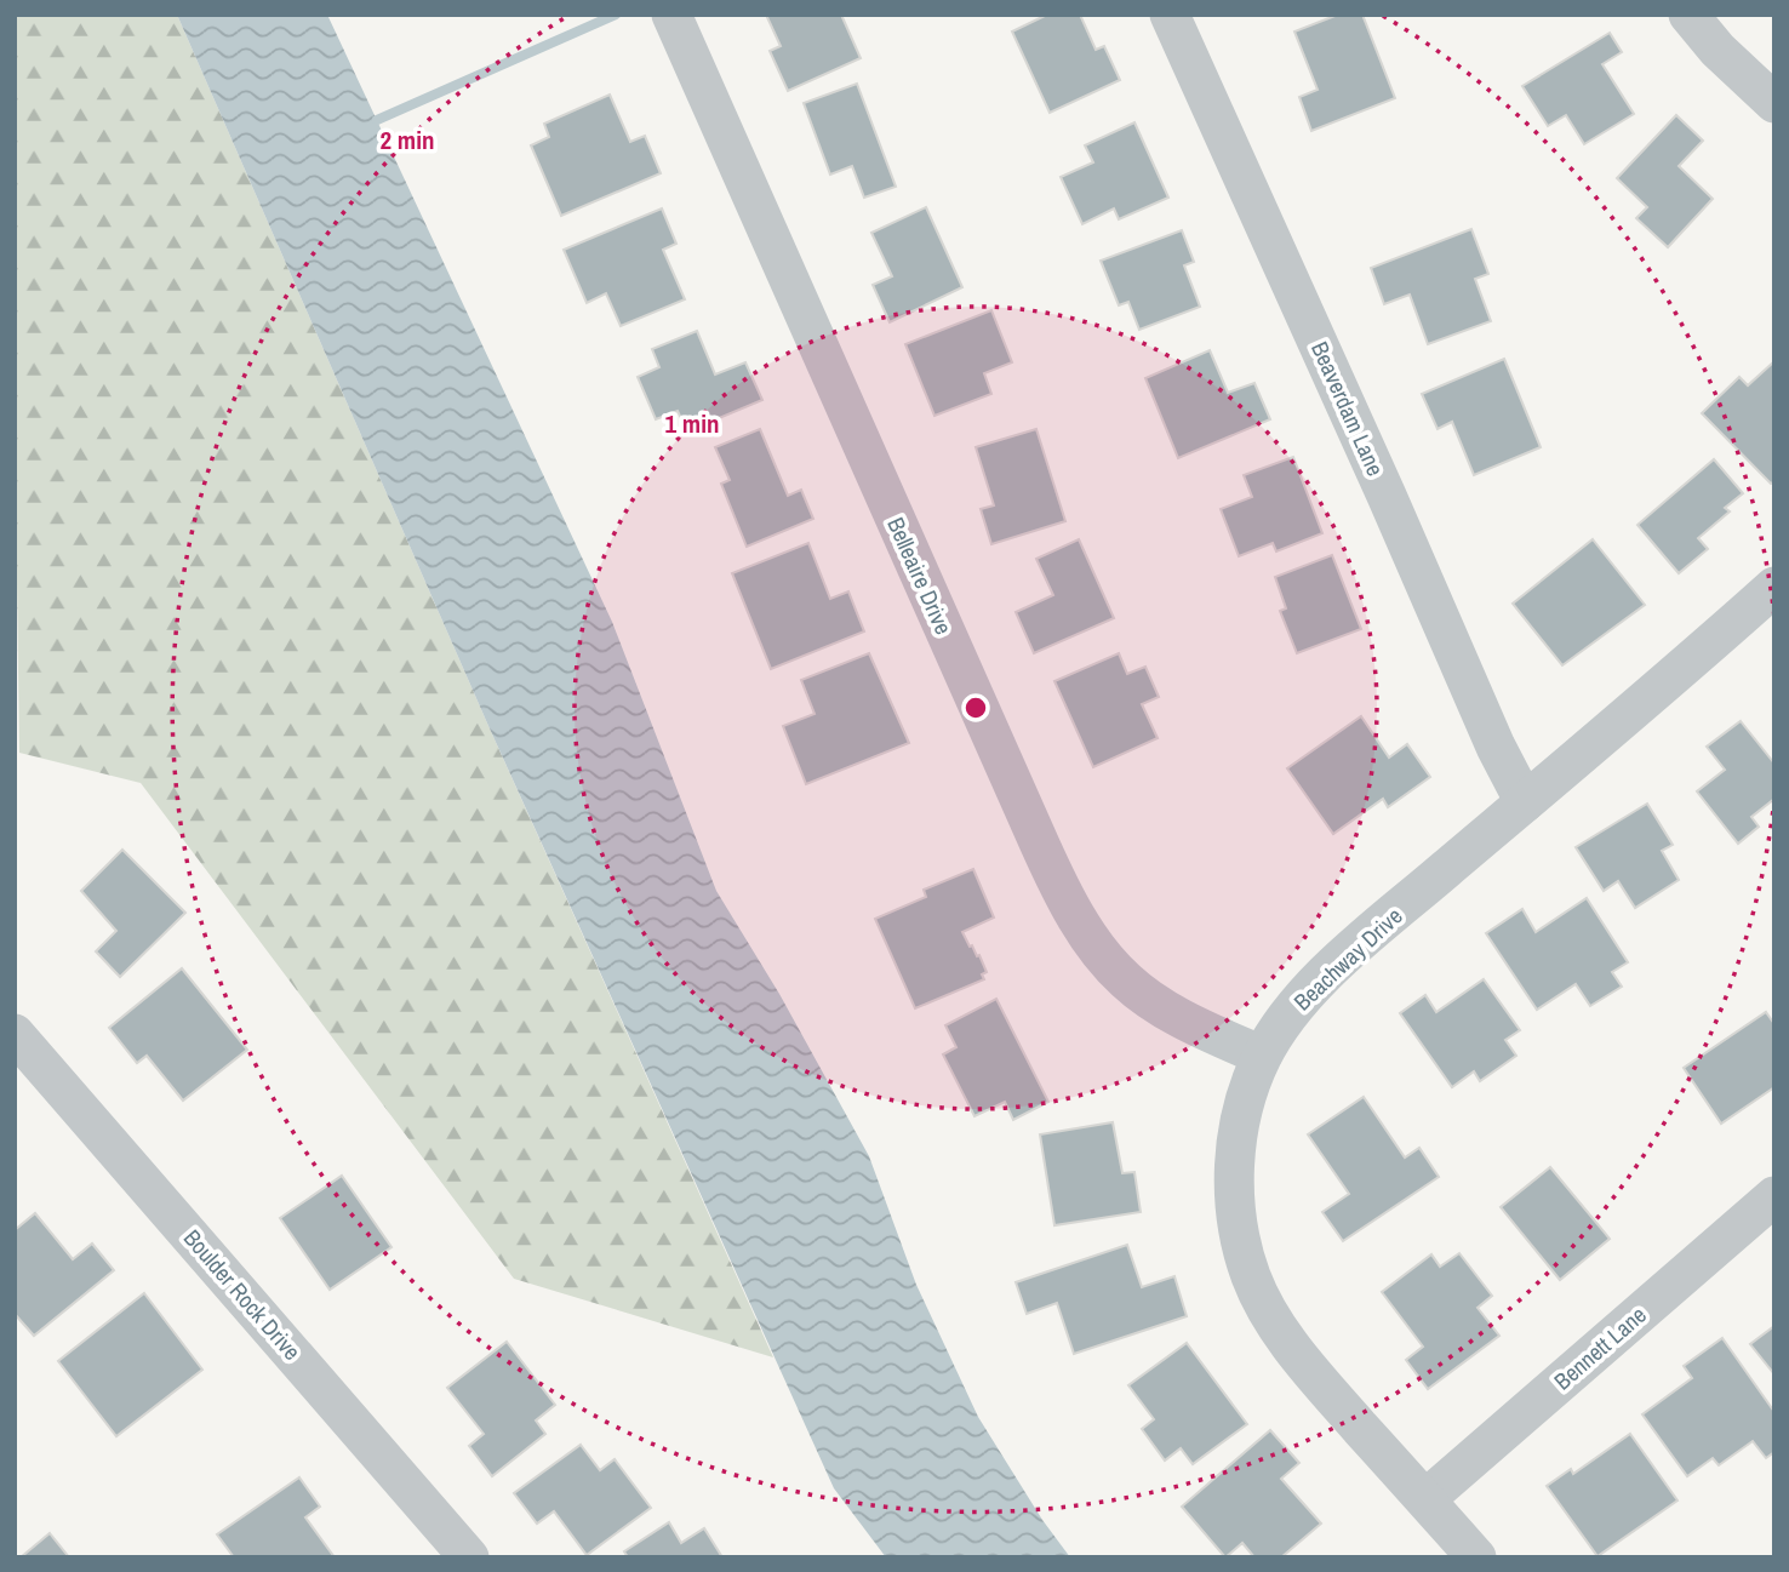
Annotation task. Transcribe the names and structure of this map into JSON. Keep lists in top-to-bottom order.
{
  "streets": {
    "street": [
      "Beaverdam Lane",
      "Belleaire Drive",
      "Beachway Drive",
      "Boulder Rock Drive",
      "Bennett Lane"
    ]
  },
  "crossings": [
    ["Beaverdam Lane", "Beachway Drive"],
    ["Belleaire Drive", "Beachway Drive"],
    ["Beachway Drive", "Bennett Lane"]
  ],
  "rings": ["2 min", "1 min"]
}
